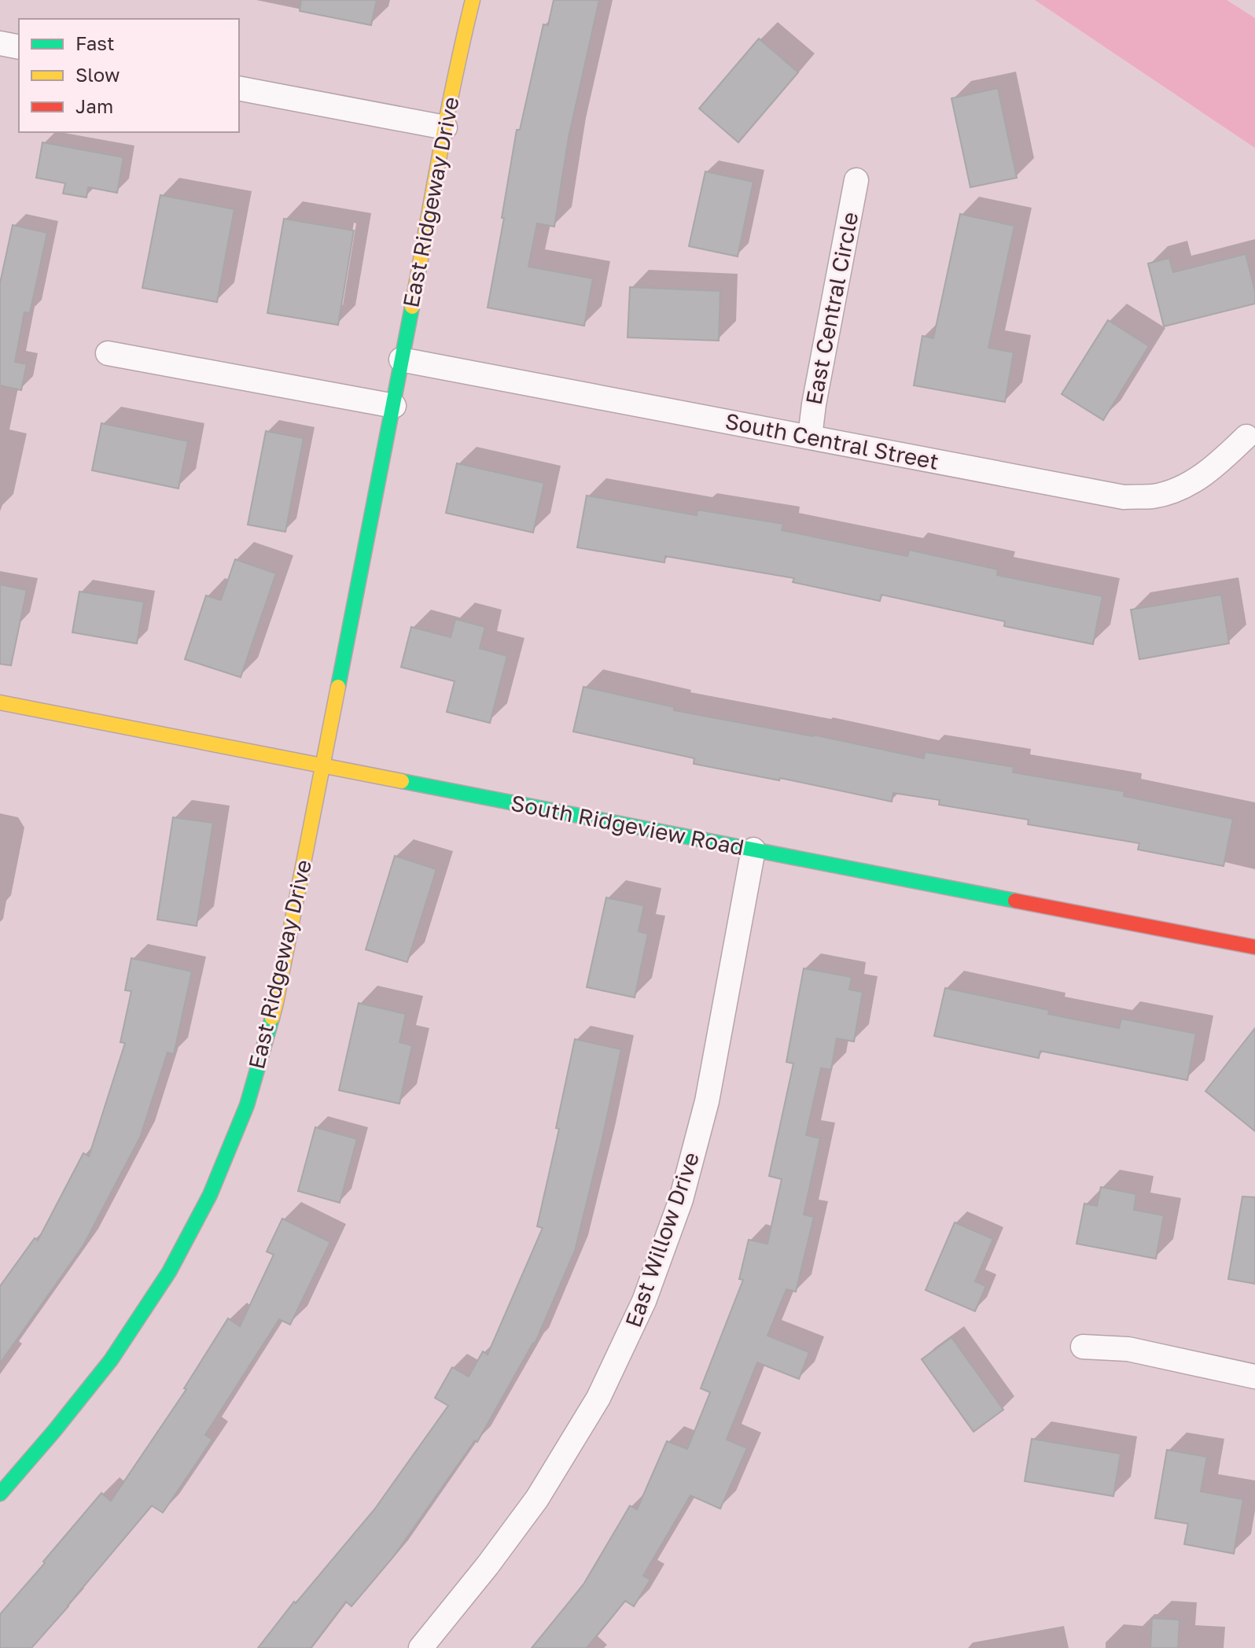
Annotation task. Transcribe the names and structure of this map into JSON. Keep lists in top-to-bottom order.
{
  "streets": {
    "street": [
      "East Ridgeway Drive",
      "East Central Circle",
      "South Central Street",
      "South Ridgeview Road",
      "East Willow Drive"
    ]
  },
  "crossings": [
    ["East Ridgeway Drive", "South Central Street"],
    ["East Ridgeway Drive", "South Ridgeview Road"],
    ["East Central Circle", "South Central Street"],
    ["South Ridgeview Road", "East Willow Drive"]
  ],
  "legend": ["Fast", "Slow", "Jam"]
}
